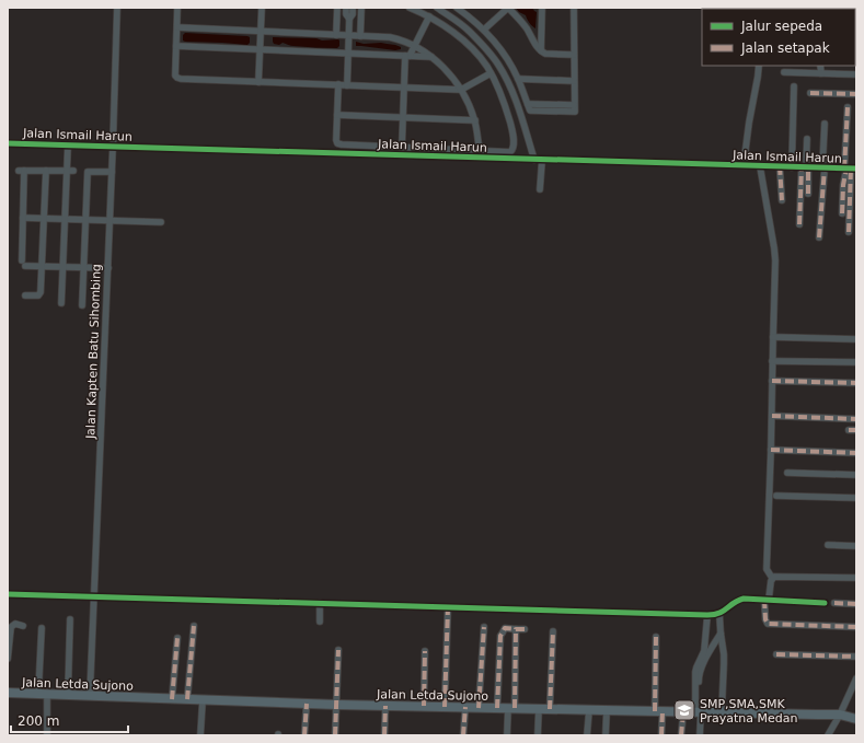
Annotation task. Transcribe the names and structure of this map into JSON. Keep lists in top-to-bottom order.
{
  "streets": {
    "highway": ["Jalan Letda Sujono"],
    "street": ["Jalan Ismail Harun", "Jalan Kapten Batu Sihombing"]
  },
  "crossings": [
    ["Jalan Ismail Harun", "Jalan Kapten Batu Sihombing"],
    ["Jalan Kapten Batu Sihombing", "Jalan Letda Sujono"]
  ],
  "places": {
    "school or university": ["SMP,SMA,SMK Prayatna Medan"]
  },
  "legend": ["Jalur sepeda", "Jalan setapak"],
  "scale_bar": "200 m"
}
